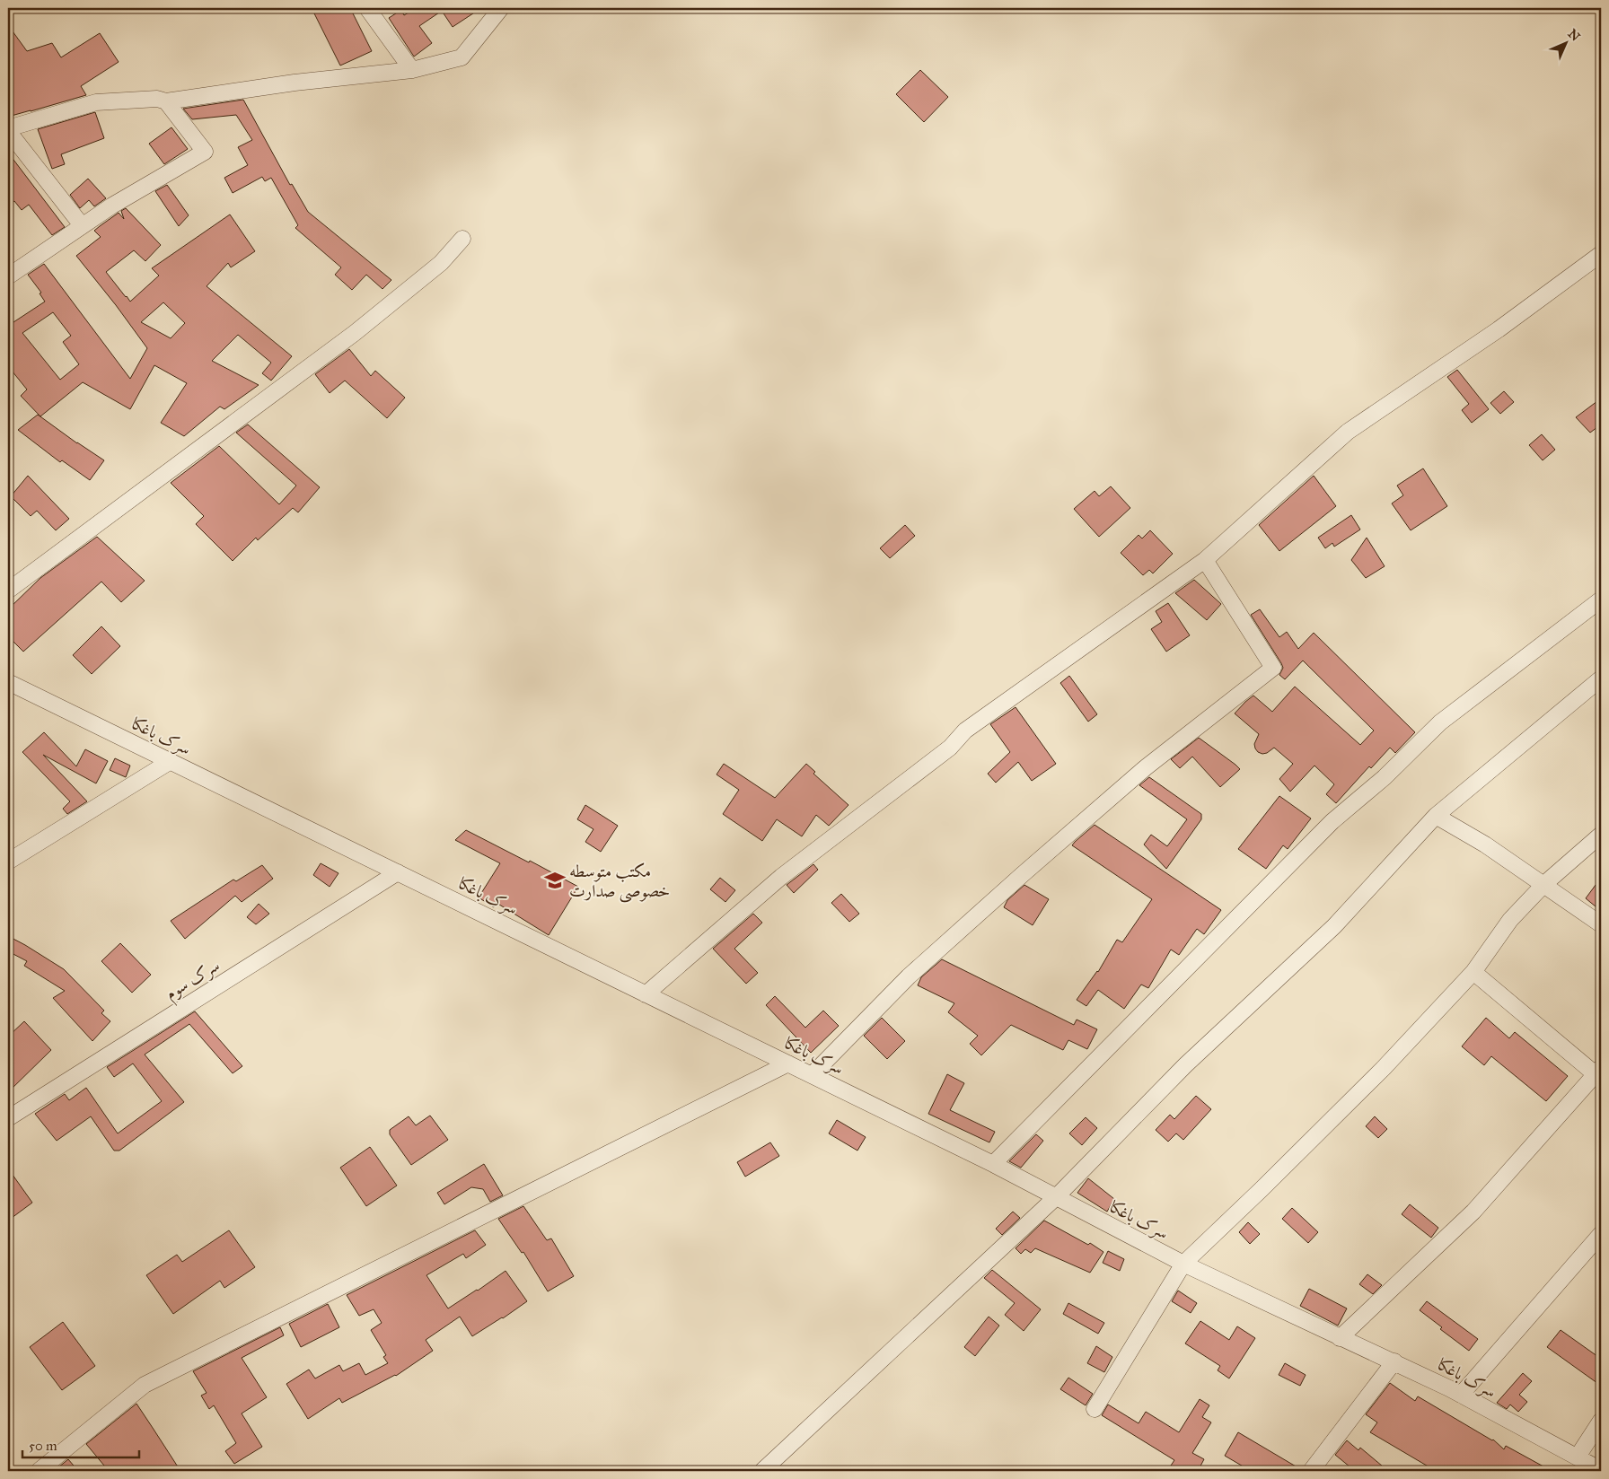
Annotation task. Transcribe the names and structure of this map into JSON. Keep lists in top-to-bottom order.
{
  "streets": {
    "street": ["سرک باغکا", "سرک سوم"]
  },
  "crossings": [
    ["سرک باغکا", "سرک سوم"]
  ],
  "places": {
    "school or university": ["مکتب متوسطه خصوصی صدارت"]
  },
  "scale_bar": "50 m",
  "north": "top right"
}
